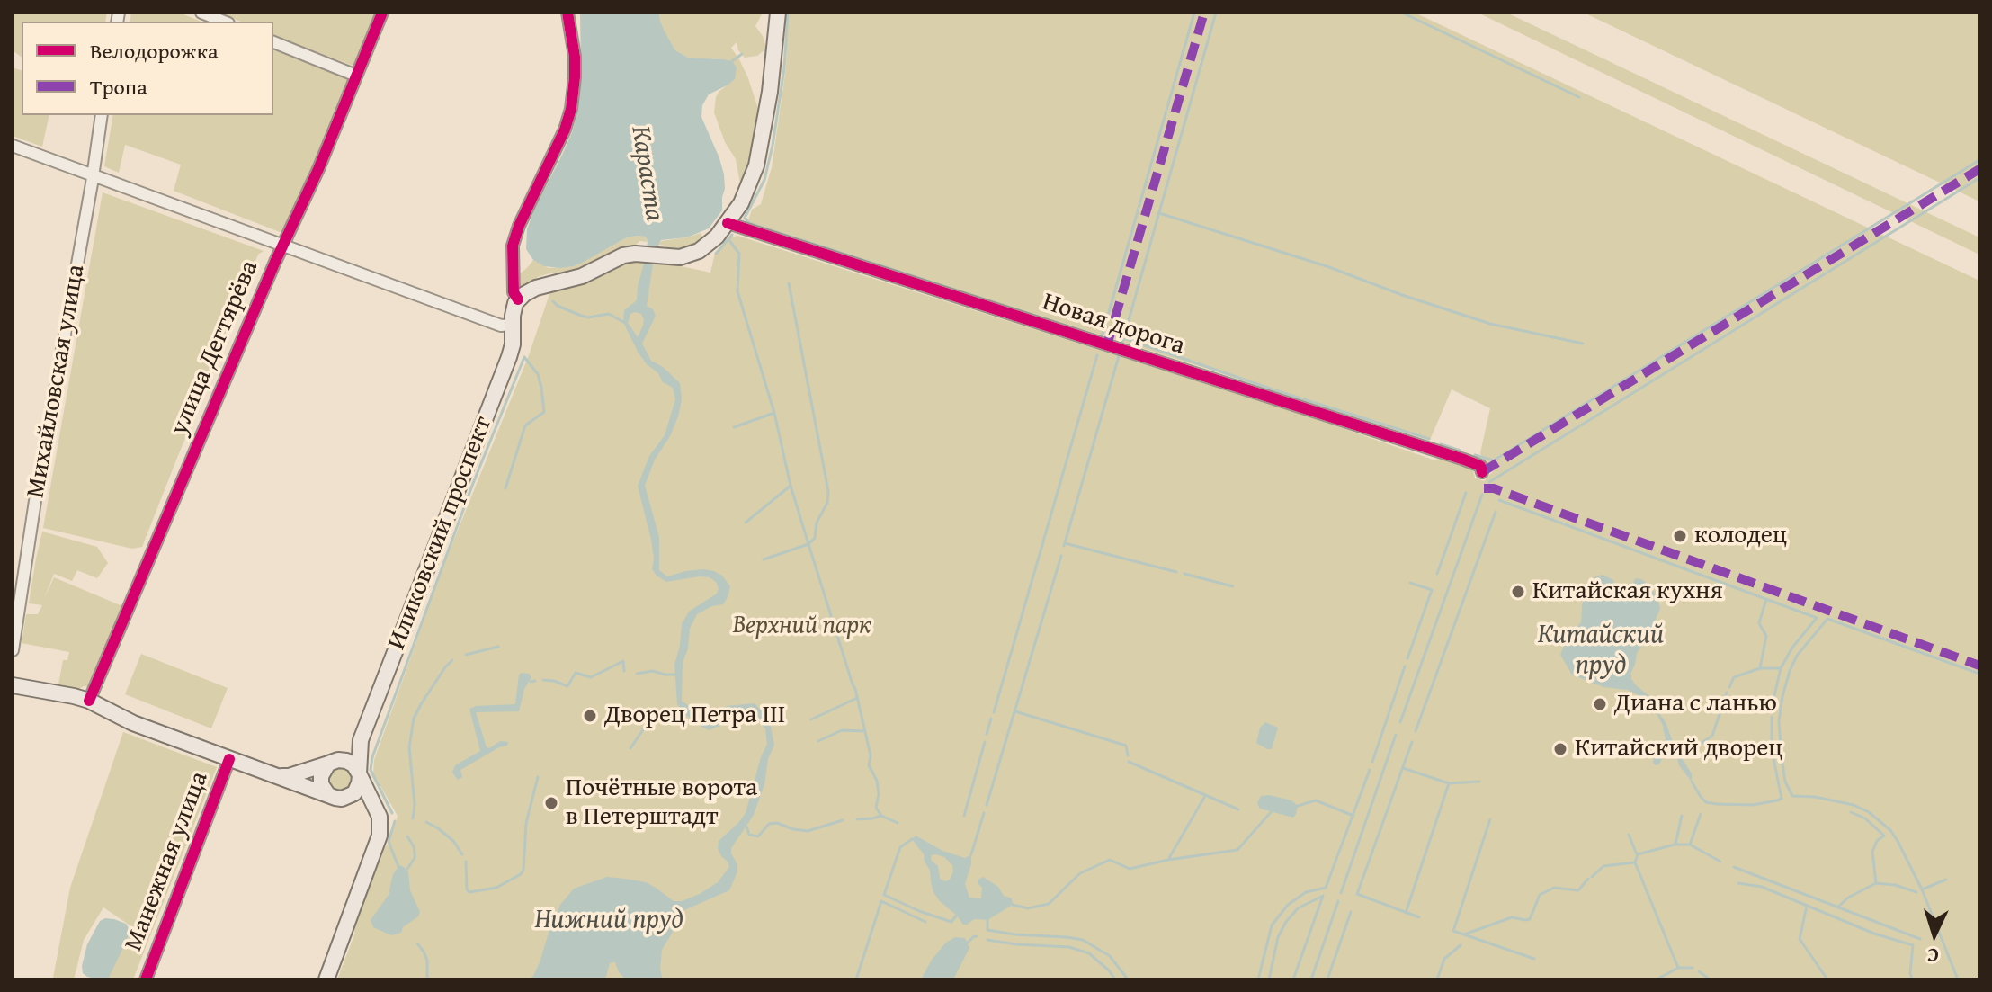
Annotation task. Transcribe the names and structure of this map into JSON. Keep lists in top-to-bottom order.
{
  "streets": {
    "main road": ["Иликовский проспект"],
    "street": [
      "Новая дорога",
      "улица Дегтярёва",
      "Михайловская улица",
      "Манежная улица"
    ]
  },
  "water": ["Караста", "Китайский пруд", "Нижний пруд"],
  "parks": ["Верхний парк"],
  "places": [
    "колодец",
    "Китайская кухня",
    "Диана с ланью",
    "Дворец Петра III",
    "Китайский дворец",
    "Почётные ворота в Петерштадт"
  ],
  "legend": ["Велодорожка", "Тропа"],
  "north": "bottom"
}
